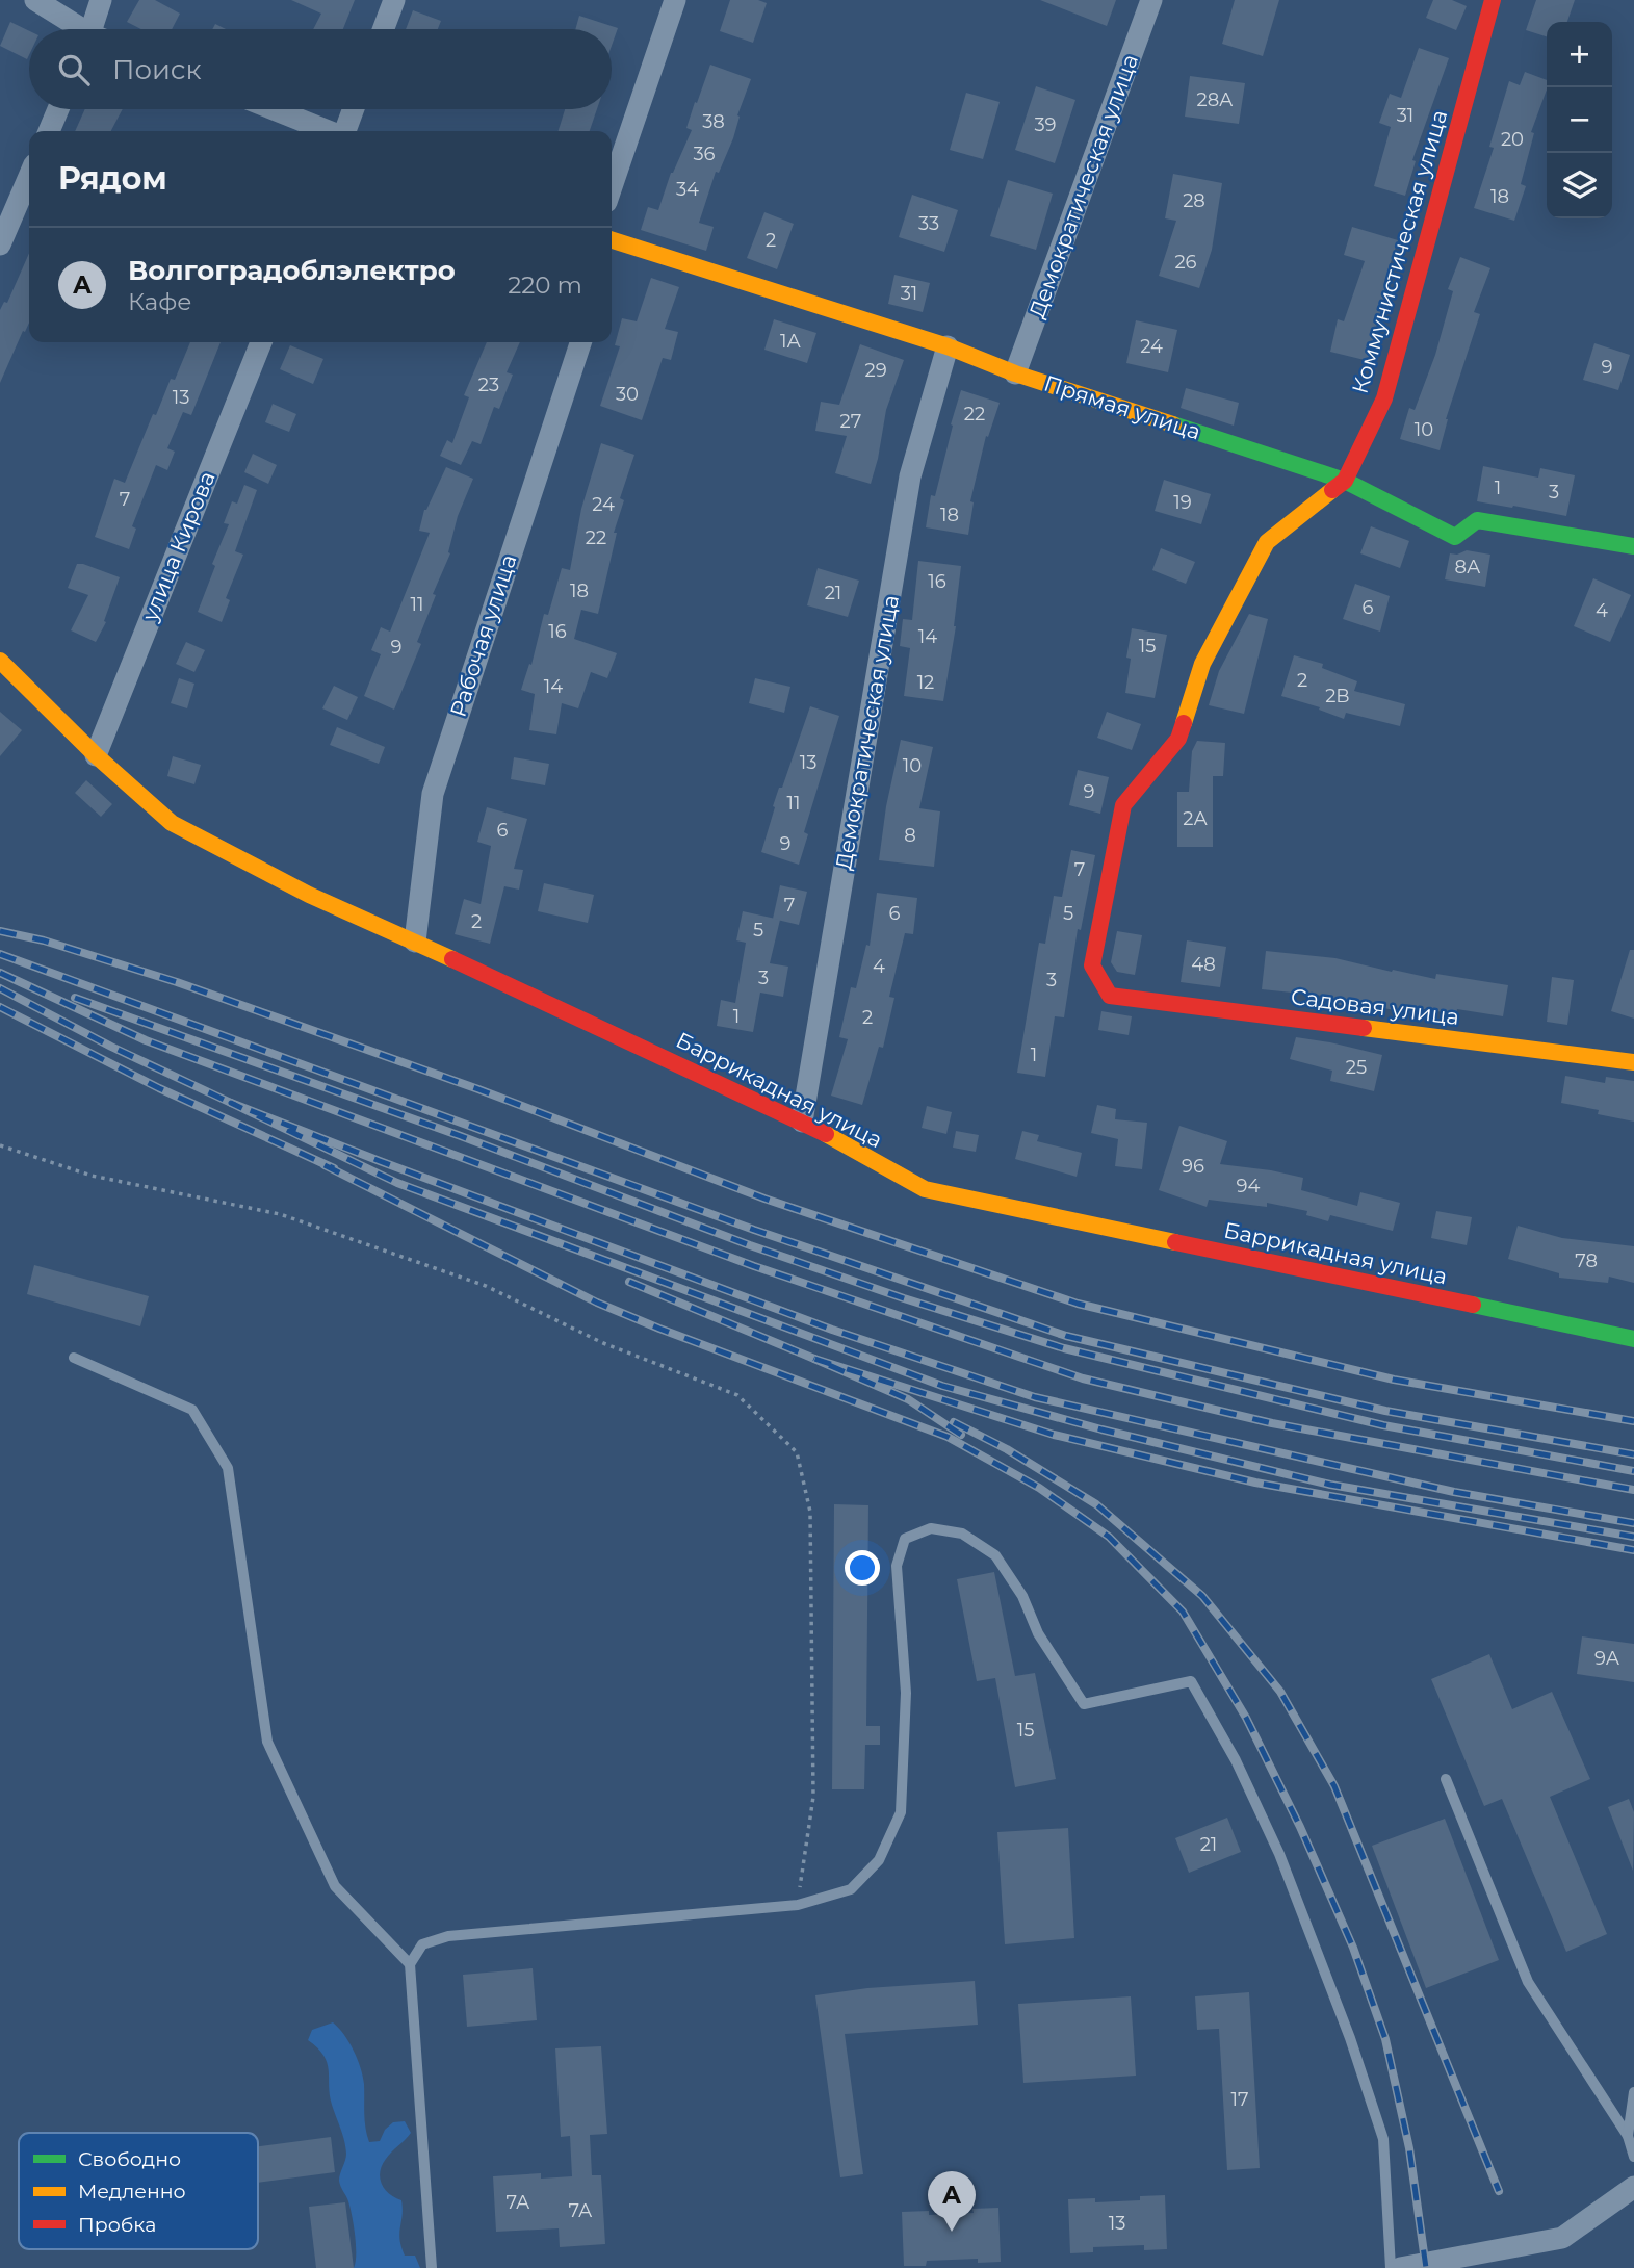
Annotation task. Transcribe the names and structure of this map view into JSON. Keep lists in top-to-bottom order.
{
  "streets": {
    "street": [
      "Демократическая улица",
      "Коммунистическая улица",
      "Прямая улица",
      "улица Кирова",
      "Рабочая улица",
      "Садовая улица",
      "Баррикадная улица"
    ]
  },
  "crossings": [
    ["Демократическая улица", "Прямая улица"],
    ["Демократическая улица", "Баррикадная улица"],
    ["Коммунистическая улица", "Прямая улица"],
    ["Коммунистическая улица", "Садовая улица"],
    ["улица Кирова", "Баррикадная улица"],
    ["Рабочая улица", "Баррикадная улица"]
  ],
  "house_numbers": [
    "28А",
    "31",
    "38",
    "39",
    "20",
    "36",
    "34",
    "18",
    "28",
    "33",
    "2",
    "26",
    "31",
    "1А",
    "24",
    "9",
    "29",
    "23",
    "30",
    "13",
    "22",
    "27",
    "10",
    "1",
    "3",
    "7",
    "19",
    "24",
    "18",
    "22",
    "8А",
    "16",
    "18",
    "21",
    "11",
    "6",
    "4",
    "16",
    "14",
    "15",
    "9",
    "2",
    "12",
    "14",
    "2В",
    "13",
    "10",
    "9",
    "11",
    "2А",
    "6",
    "8",
    "9",
    "7",
    "7",
    "6",
    "5",
    "2",
    "5",
    "48",
    "4",
    "3",
    "3",
    "1",
    "2",
    "1",
    "25",
    "96",
    "94",
    "78",
    "9А",
    "15",
    "21",
    "17",
    "7А",
    "7А",
    "13"
  ],
  "legend": ["Свободно", "Медленно", "Пробка"],
  "page": {
    "map_buttons": ["+", "−"],
    "search": "Поиск",
    "heading": "Рядом",
    "list": [
      {
        "mark": "A",
        "name": "Волгоградоблэлектро",
        "note": "Кафе",
        "value": "220 m"
      }
    ],
    "pins": "A"
  }
}
